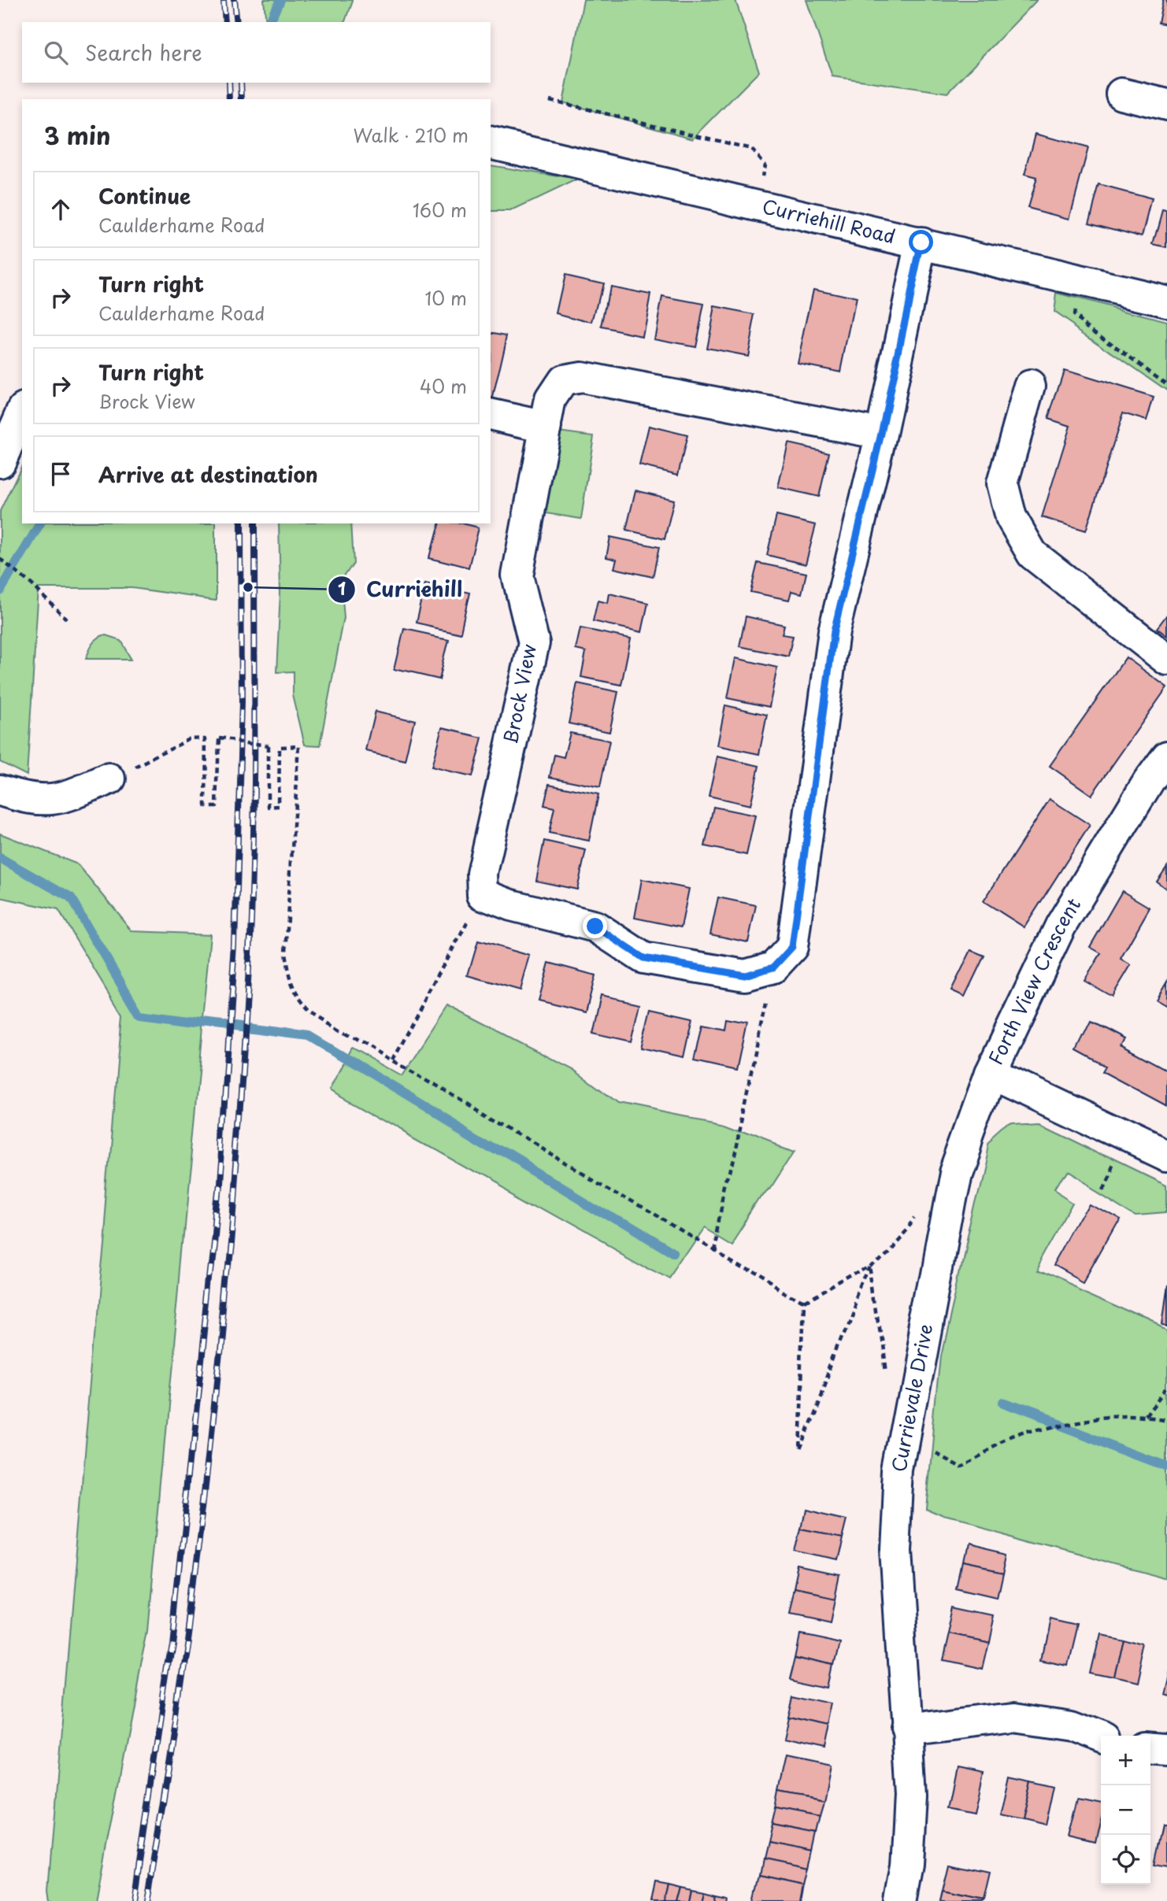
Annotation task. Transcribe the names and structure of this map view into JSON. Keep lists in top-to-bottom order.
{
  "streets": {
    "street": [
      "Curriehill Road",
      "Brock View",
      "Forth View Crescent",
      "Currievale Drive"
    ]
  },
  "crossings": [
    ["Forth View Crescent", "Currievale Drive"]
  ],
  "places": ["Curriehill"],
  "page": {
    "search": "Search here",
    "heading": ["3 min", "Walk · 210 m"],
    "list": [
      ["Continue", "Caulderhame Road", "160 m"],
      ["Turn right", "Caulderhame Road", "10 m"],
      ["Turn right", "Brock View", "40 m"],
      "Arrive at destination"
    ],
    "map_buttons": ["+", "−"]
  }
}
